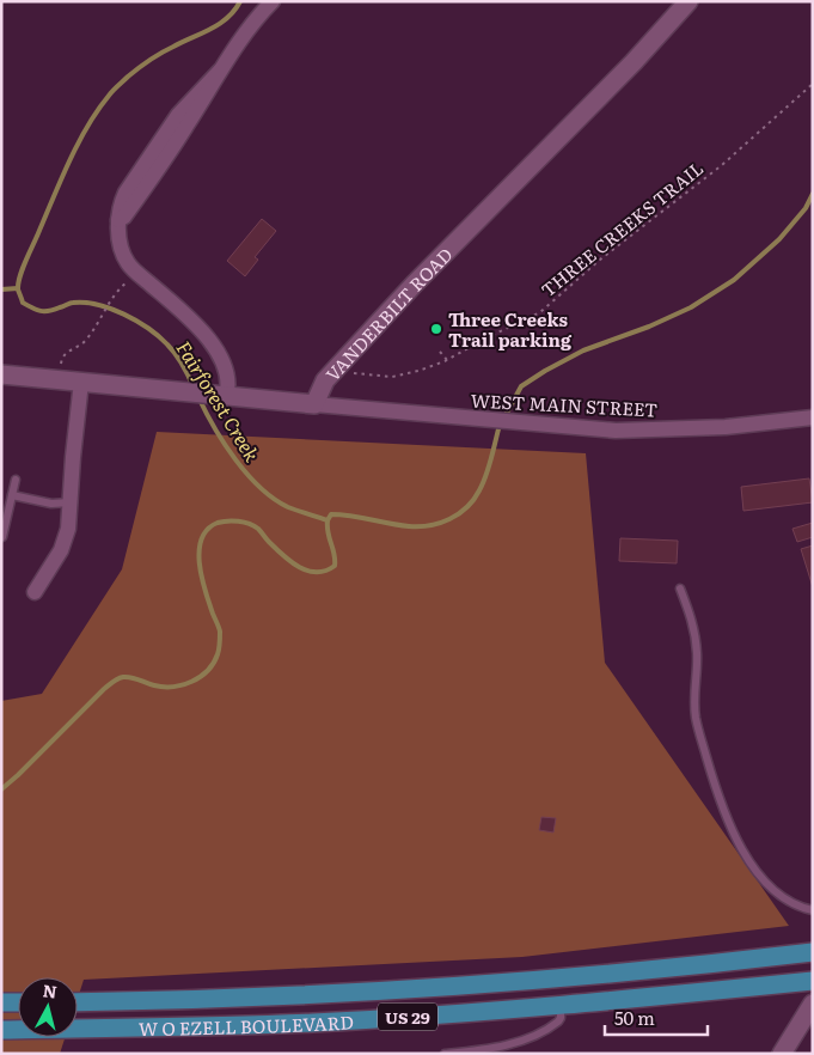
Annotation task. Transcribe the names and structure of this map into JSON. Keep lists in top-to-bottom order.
{
  "streets": {
    "main road": ["US 29", "W O EZELL BOULEVARD"],
    "street": ["VANDERBILT ROAD", "WEST MAIN STREET"],
    "path": ["THREE CREEKS TRAIL"]
  },
  "crossings": [
    ["VANDERBILT ROAD", "WEST MAIN STREET"]
  ],
  "water": ["Fairforest Creek"],
  "places": ["Three Creeks Trail parking"],
  "scale_bar": "50 m",
  "north": "top"
}
